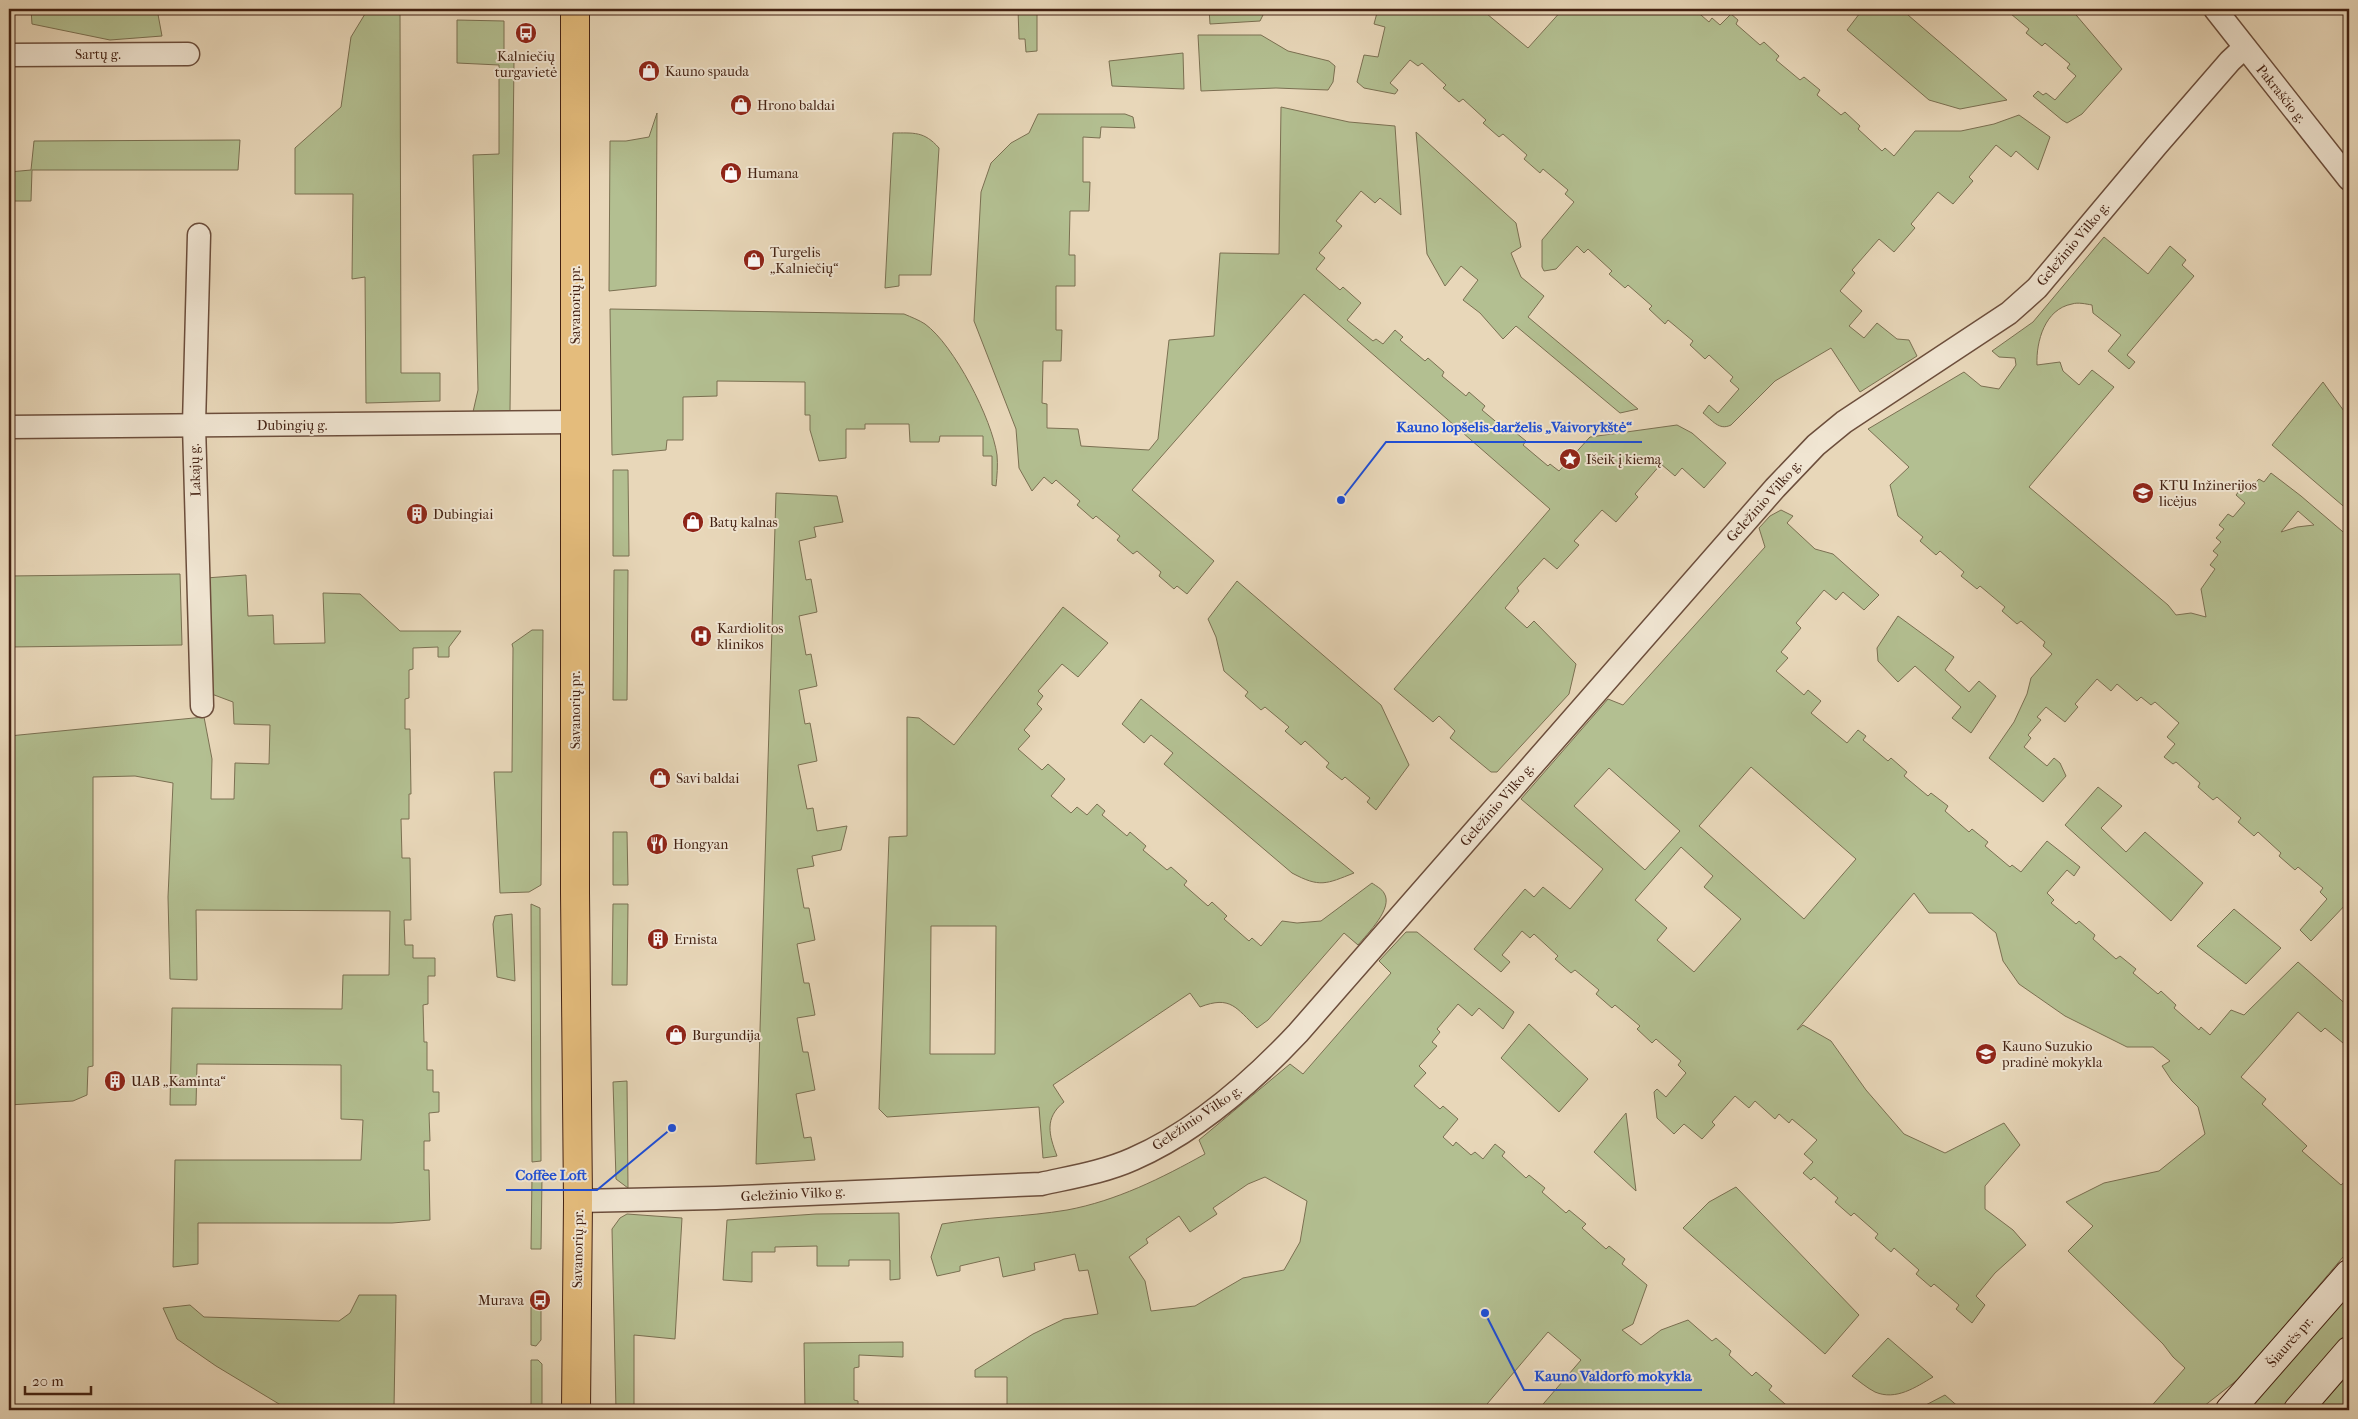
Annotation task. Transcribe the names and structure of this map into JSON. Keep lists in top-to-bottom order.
{
  "streets": {
    "main road": ["Savanorių pr.", "Šiaurės pr."],
    "street": [
      "Sartų g.",
      "Pakraščio g.",
      "Geležinio Vilko g.",
      "Dubingių g.",
      "Lakajų g."
    ]
  },
  "crossings": [
    ["Pakraščio g.", "Geležinio Vilko g."],
    ["Geležinio Vilko g.", "Savanorių pr."],
    ["Savanorių pr.", "Dubingių g."],
    ["Dubingių g.", "Lakajų g."]
  ],
  "places": {
    "bus stop": ["Kalniečių turgavietė", "Murava"],
    "shop": [
      "Kauno spauda",
      "Hrono baldai",
      "Humana",
      "Turgelis „Kalniečių“",
      "Batų kalnas",
      "Savi baldai",
      "Burgundija"
    ],
    "place": ["Išeik į kiemą"],
    "school or university": ["KTU Inžinerijos licėjus", "Kauno Suzukio pradinė mokykla"],
    "other": ["Kauno lopšelis-darželis „Vaivorykštė“", "Coffee Loft", "Kauno Valdorfo mokykla"],
    "building": ["Dubingiai", "Ernista", "UAB „Kaminta“"],
    "hospital": ["Kardiolitos klinikos"],
    "restaurant": ["Hongyan"]
  },
  "scale_bar": "20 m"
}
